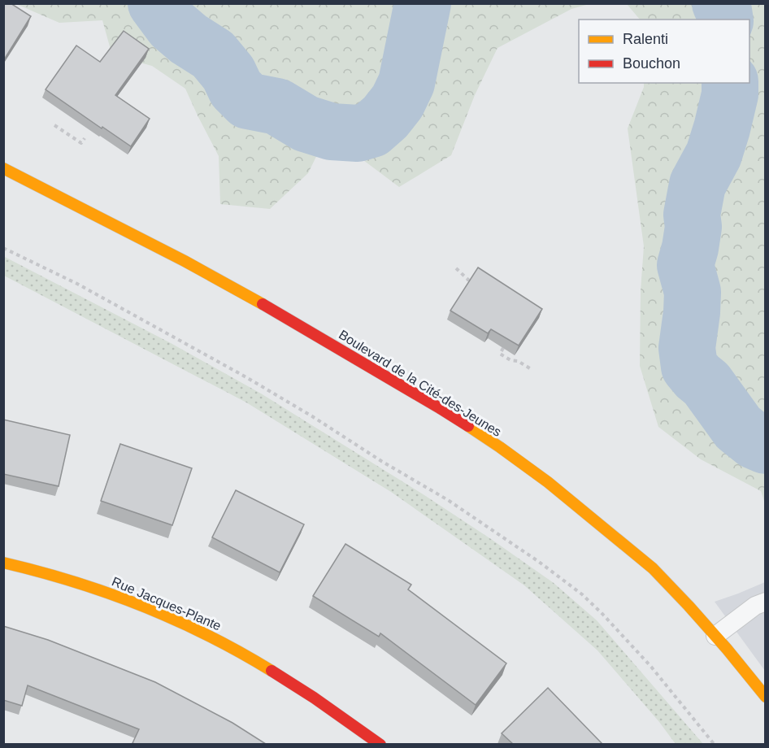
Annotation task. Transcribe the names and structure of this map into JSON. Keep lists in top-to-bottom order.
{
  "streets": {
    "main road": ["Boulevard de la Cité-des-Jeunes", "Rue Jacques-Plante"]
  },
  "legend": ["Ralenti", "Bouchon"]
}
